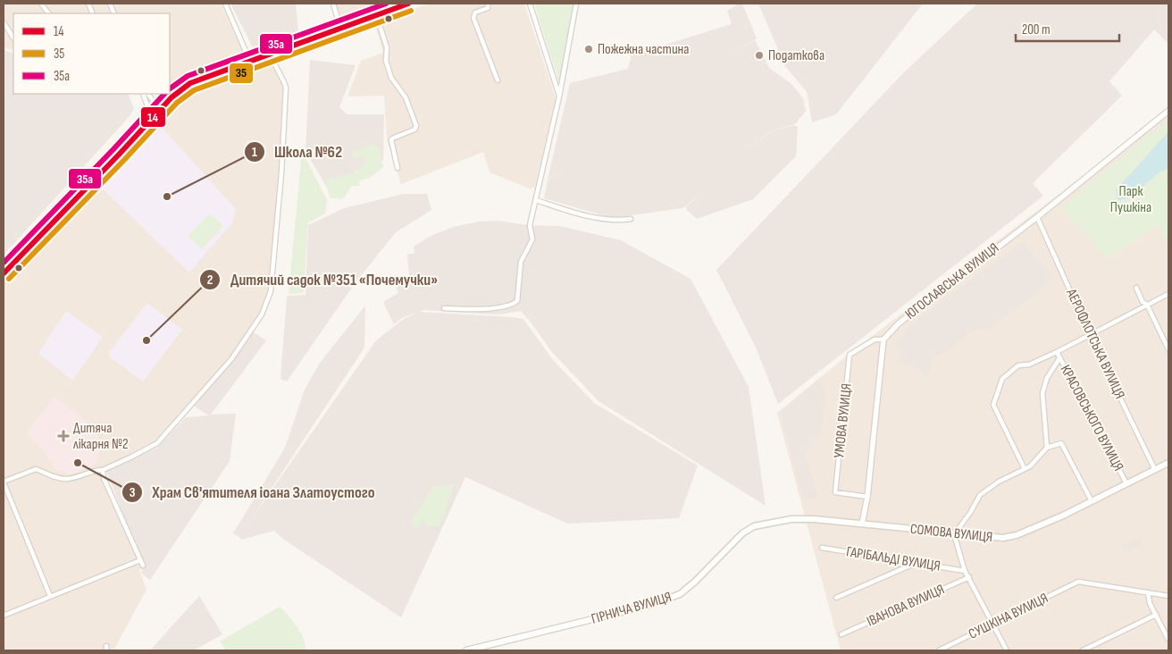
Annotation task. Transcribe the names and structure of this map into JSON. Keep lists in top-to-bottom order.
{
  "streets": {
    "main road": ["СОМОВА ВУЛИЦЯ", "ГІРНИЧА ВУЛИЦЯ"],
    "street": [
      "ЮГОСЛАВСЬКА ВУЛИЦЯ",
      "АЕРОФЛОТСЬКА ВУЛИЦЯ",
      "КРАСОВСЬКОГО ВУЛИЦЯ",
      "УМОВА ВУЛИЦЯ",
      "ГАРІБАЛЬДІ ВУЛИЦЯ",
      "ІВАНОВА ВУЛИЦЯ",
      "СУШКІНА ВУЛИЦЯ"
    ]
  },
  "crossings": [
    ["ЮГОСЛАВСЬКА ВУЛИЦЯ", "АЕРОФЛОТСЬКА ВУЛИЦЯ"],
    ["ЮГОСЛАВСЬКА ВУЛИЦЯ", "УМОВА ВУЛИЦЯ"],
    ["АЕРОФЛОТСЬКА ВУЛИЦЯ", "СОМОВА ВУЛИЦЯ"],
    ["КРАСОВСЬКОГО ВУЛИЦЯ", "СОМОВА ВУЛИЦЯ"],
    ["СОМОВА ВУЛИЦЯ", "ГІРНИЧА ВУЛИЦЯ"]
  ],
  "parks": ["Парк Пушкіна"],
  "places": {
    "other": [
      "Пожежна частина",
      "Податкова",
      "Школа №62",
      "Дитячий садок №351 «Почемучки»",
      "Храм Св'ятителя іоана Златоустого"
    ],
    "health": ["Дитяча лікарня №2"]
  },
  "lines": ["transit line 14", "transit line 35а", "transit line 35"],
  "legend": ["14", "35", "35а"],
  "scale_bar": "200 m"
}
